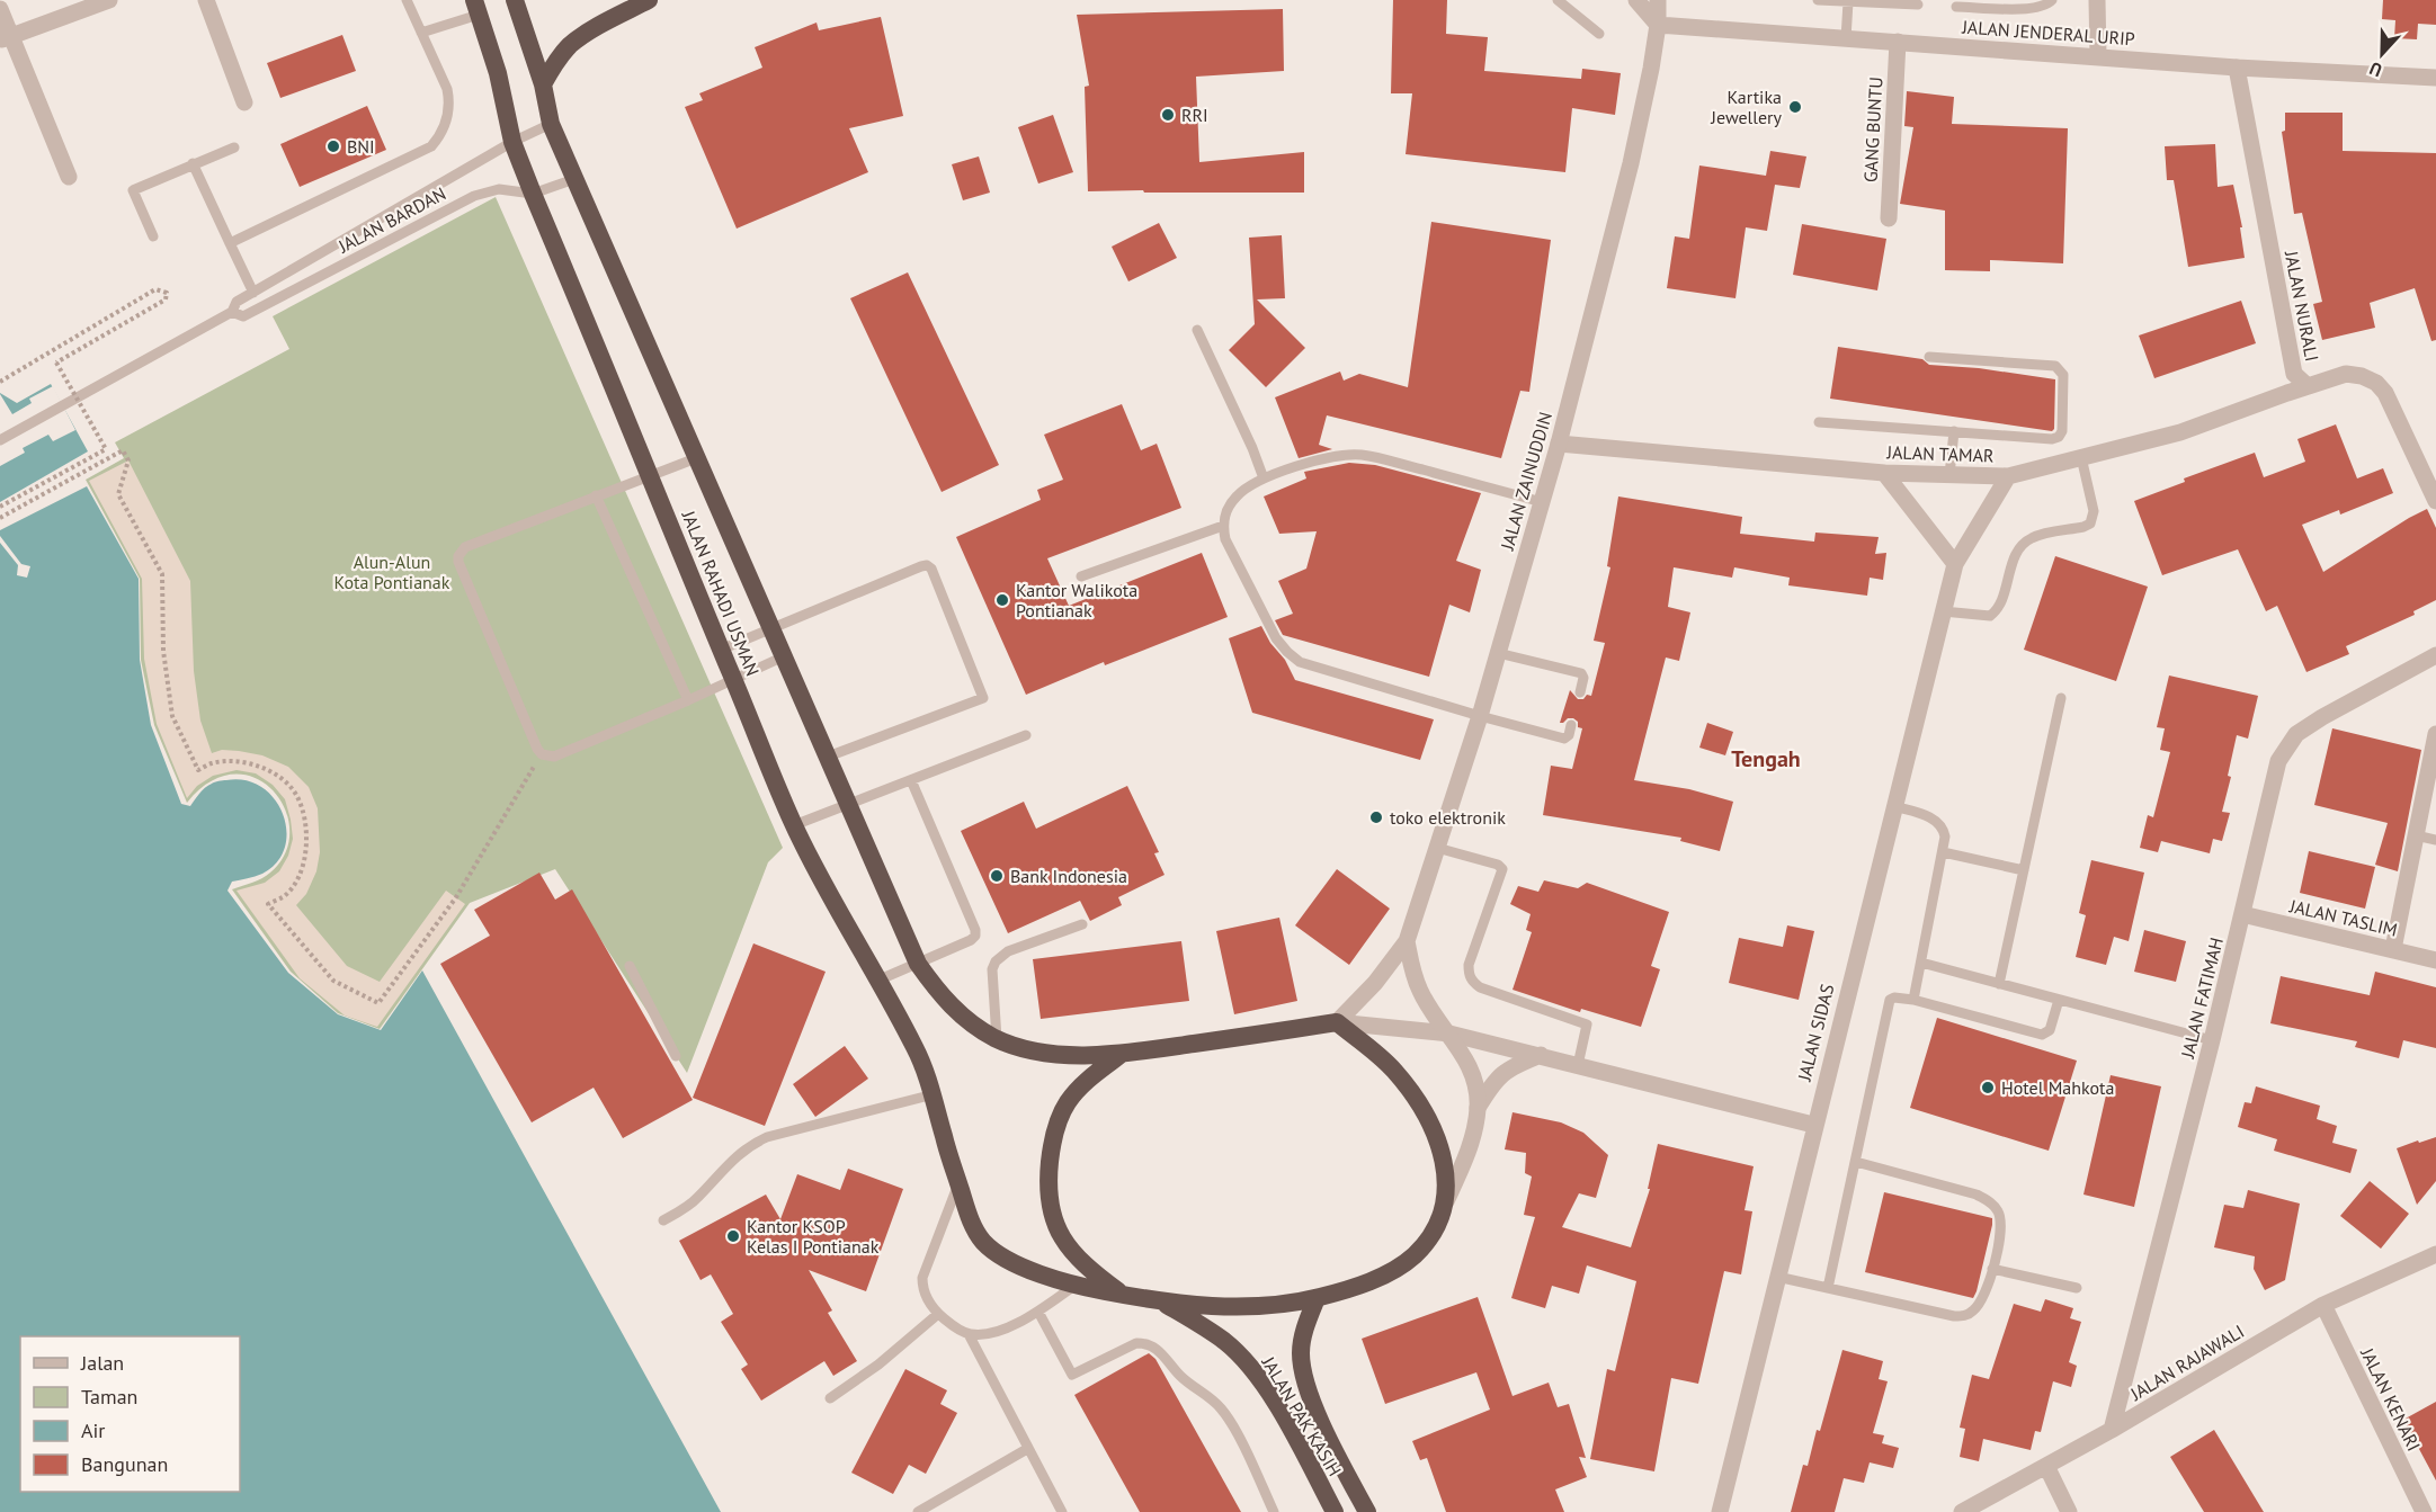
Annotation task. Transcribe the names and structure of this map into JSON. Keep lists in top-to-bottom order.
{
  "streets": {
    "highway": ["JALAN RAHADI USMAN", "JALAN PAK KASIH"],
    "street": [
      "JALAN JENDERAL URIP",
      "GANG BUNTU",
      "JALAN NURALI",
      "JALAN TAMAR",
      "JALAN ZAINUDDIN",
      "JALAN TASLIM",
      "JALAN FATIMAH",
      "JALAN SIDAS",
      "JALAN RAJAWALI",
      "JALAN KENARI"
    ],
    "lane": ["JALAN BARDAN"]
  },
  "crossings": [
    ["JALAN JENDERAL URIP", "GANG BUNTU"],
    ["JALAN JENDERAL URIP", "JALAN NURALI"],
    ["JALAN JENDERAL URIP", "JALAN ZAINUDDIN"],
    ["JALAN BARDAN", "JALAN RAHADI USMAN"],
    ["JALAN NURALI", "JALAN TAMAR"],
    ["JALAN TAMAR", "JALAN ZAINUDDIN"],
    ["JALAN TAMAR", "JALAN SIDAS"],
    ["JALAN ZAINUDDIN", "JALAN RAHADI USMAN"],
    ["JALAN RAHADI USMAN", "JALAN PAK KASIH"],
    ["JALAN TASLIM", "JALAN FATIMAH"],
    ["JALAN FATIMAH", "JALAN RAJAWALI"],
    ["JALAN RAJAWALI", "JALAN KENARI"]
  ],
  "districts": ["Tengah"],
  "parks": ["Alun-Alun Kota Pontianak"],
  "places": [
    "Kartika Jewellery",
    "RRI",
    "BNI",
    "Kantor Walikota Pontianak",
    "toko elektronik",
    "Bank Indonesia",
    "Hotel Mahkota",
    "Kantor KSOP Kelas I Pontianak"
  ],
  "legend": [
    "Jalan",
    "Taman",
    "Air",
    "Bangunan"
  ],
  "north": "bottom"
}
